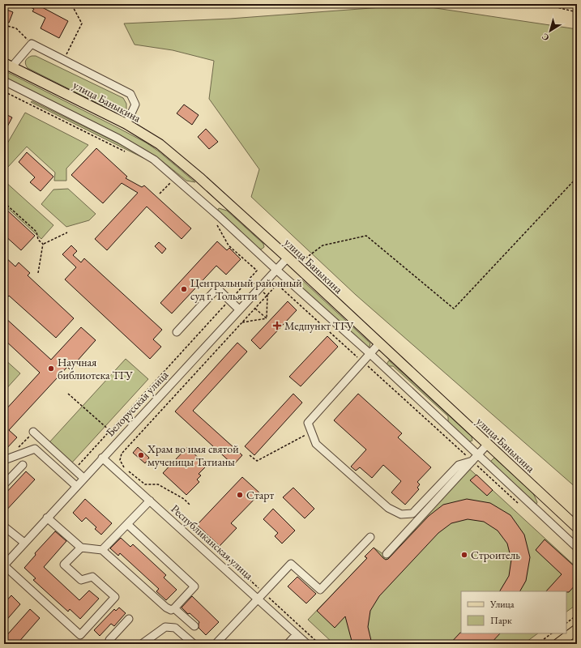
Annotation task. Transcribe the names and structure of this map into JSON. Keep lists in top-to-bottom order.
{
  "streets": {
    "main road": ["улица Баныкина"],
    "street": ["Белорусская улица", "Республиканская улица"]
  },
  "crossings": [
    ["улица Баныкина", "Белорусская улица"],
    ["Белорусская улица", "Республиканская улица"]
  ],
  "places": {
    "other": [
      "Центральный районный суд г. Тольятти",
      "Научная библиотека ТГУ",
      "Храм во имя святой мученицы Татианы",
      "Старт",
      "Строитель"
    ],
    "health": ["Медпункт ТГУ"]
  },
  "legend": ["Улица", "Парк"],
  "north": "bottom left"
}
